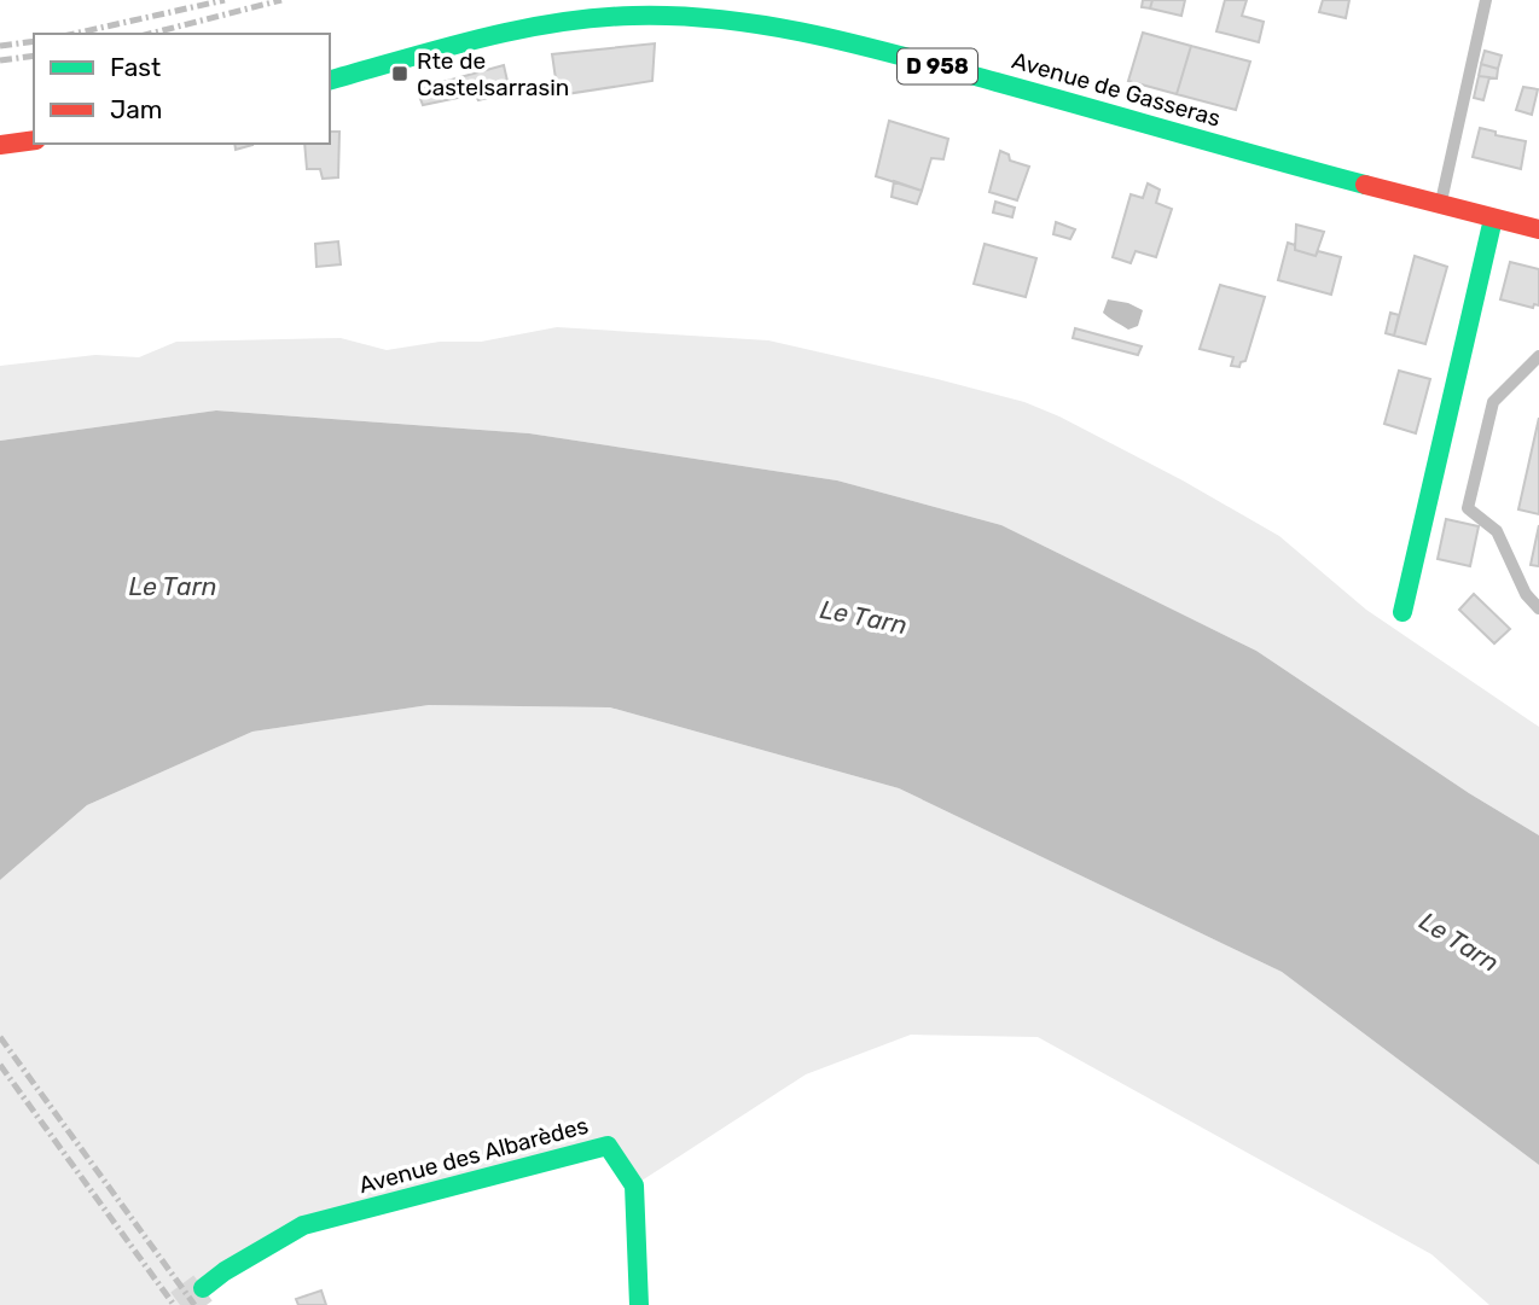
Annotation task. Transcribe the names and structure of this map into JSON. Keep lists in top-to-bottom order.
{
  "streets": {
    "main road": ["D 958", "Avenue de Gasseras", "Avenue des Albarèdes"]
  },
  "water": ["Le Tarn"],
  "places": {
    "transit": ["Rte de Castelsarrasin"]
  },
  "legend": ["Fast", "Jam"]
}
